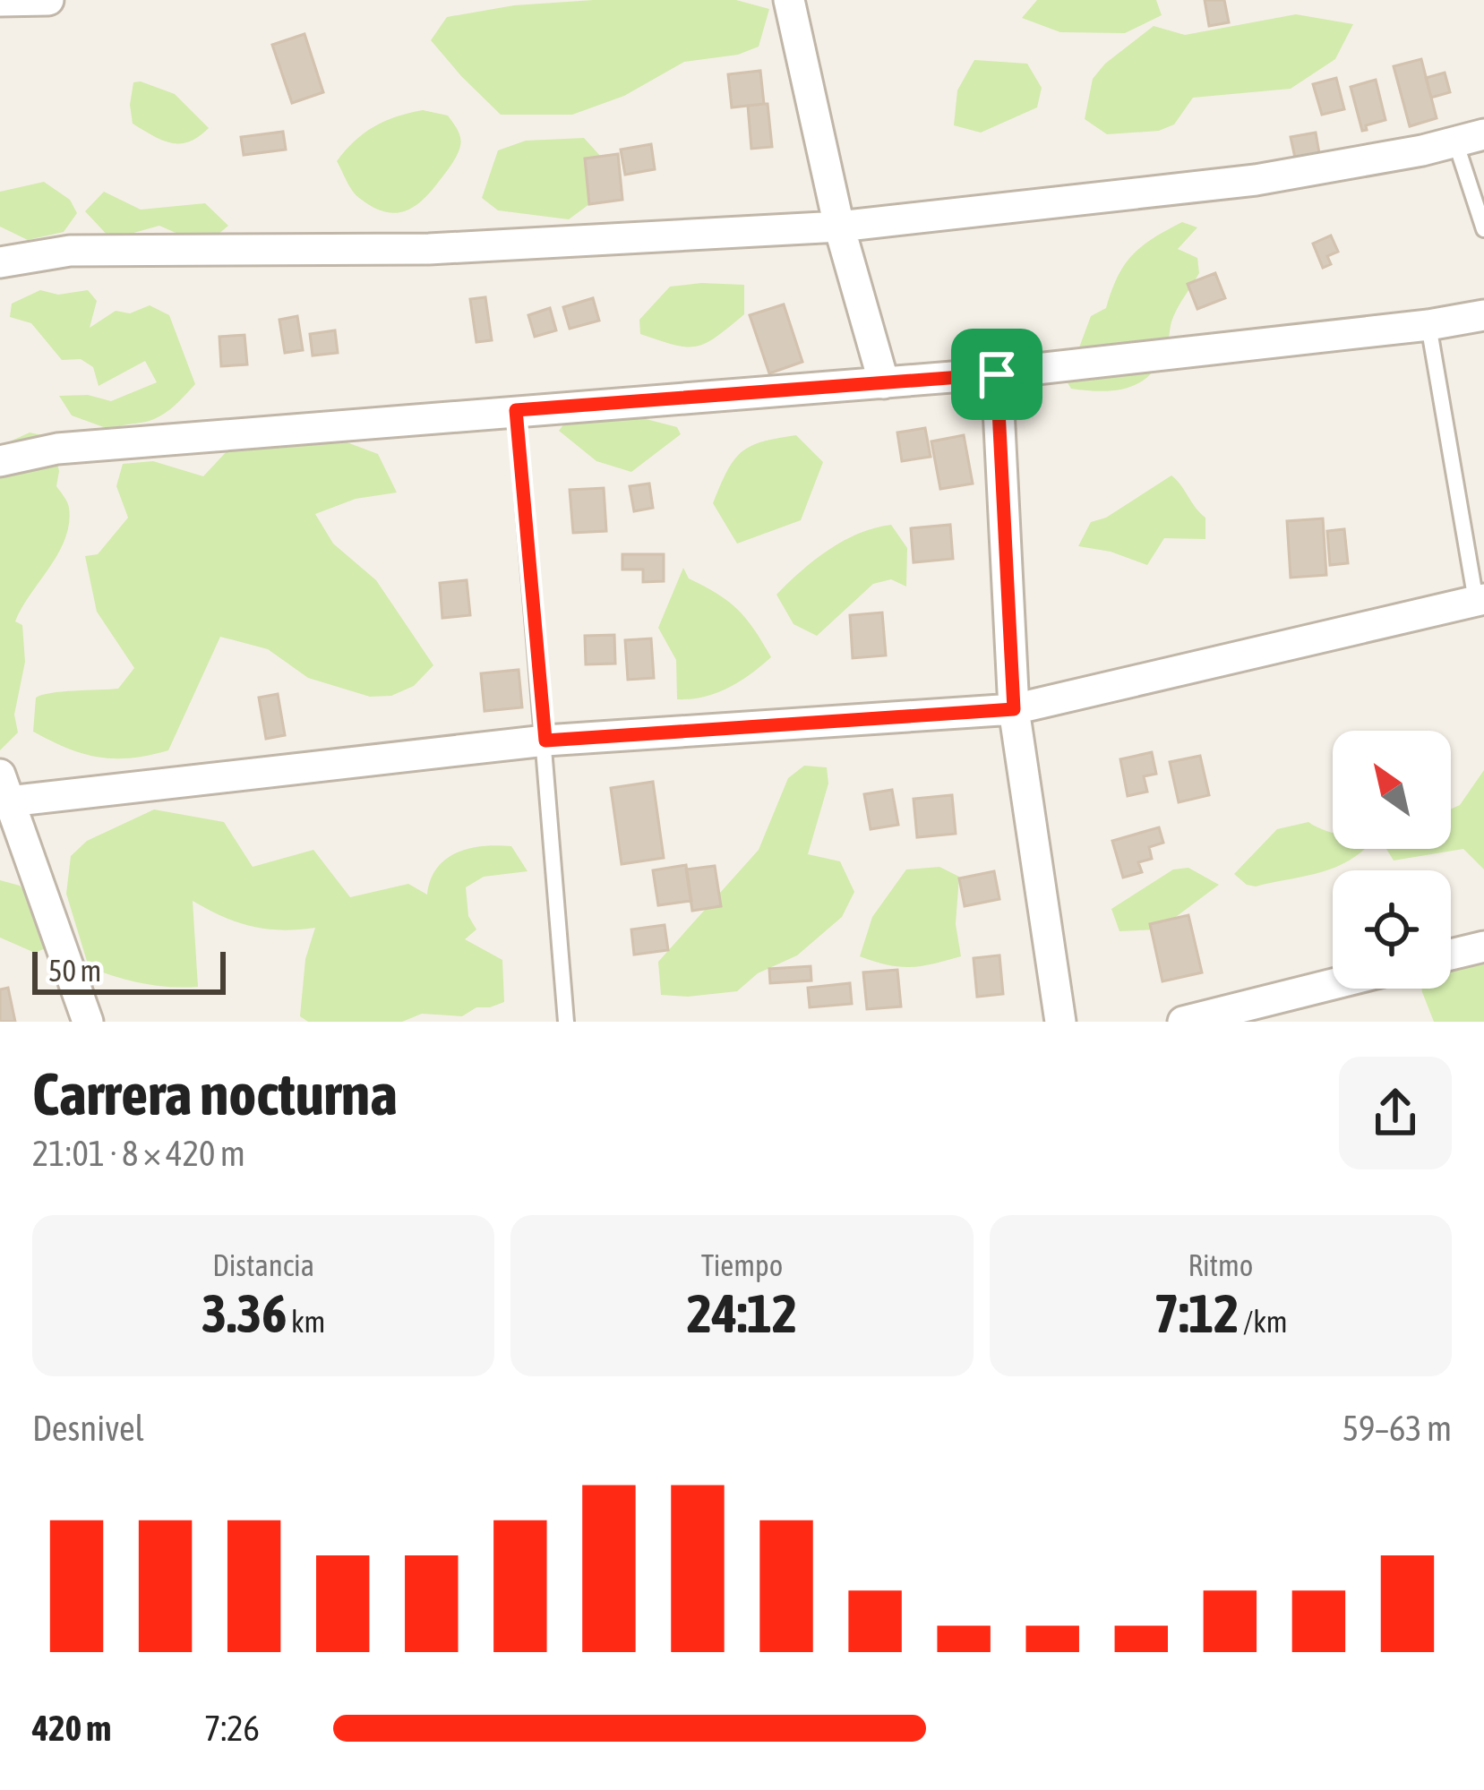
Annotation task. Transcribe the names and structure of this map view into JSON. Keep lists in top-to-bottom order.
{
  "scale_bar": "50 m",
  "north": "top left",
  "page": {
    "scale": "50 m",
    "heading": ["Carrera nocturna", "21:01 · 8 × 420 m"],
    "stats": [
      ["Distancia", "3.36 km"],
      ["Tiempo", "24:12"],
      ["Ritmo", "7:12 /km"]
    ],
    "chart": ["Desnivel", "59–63 m"],
    "list": [
      {
        "name": "420 m",
        "note": "7:26"
      }
    ]
  }
}
